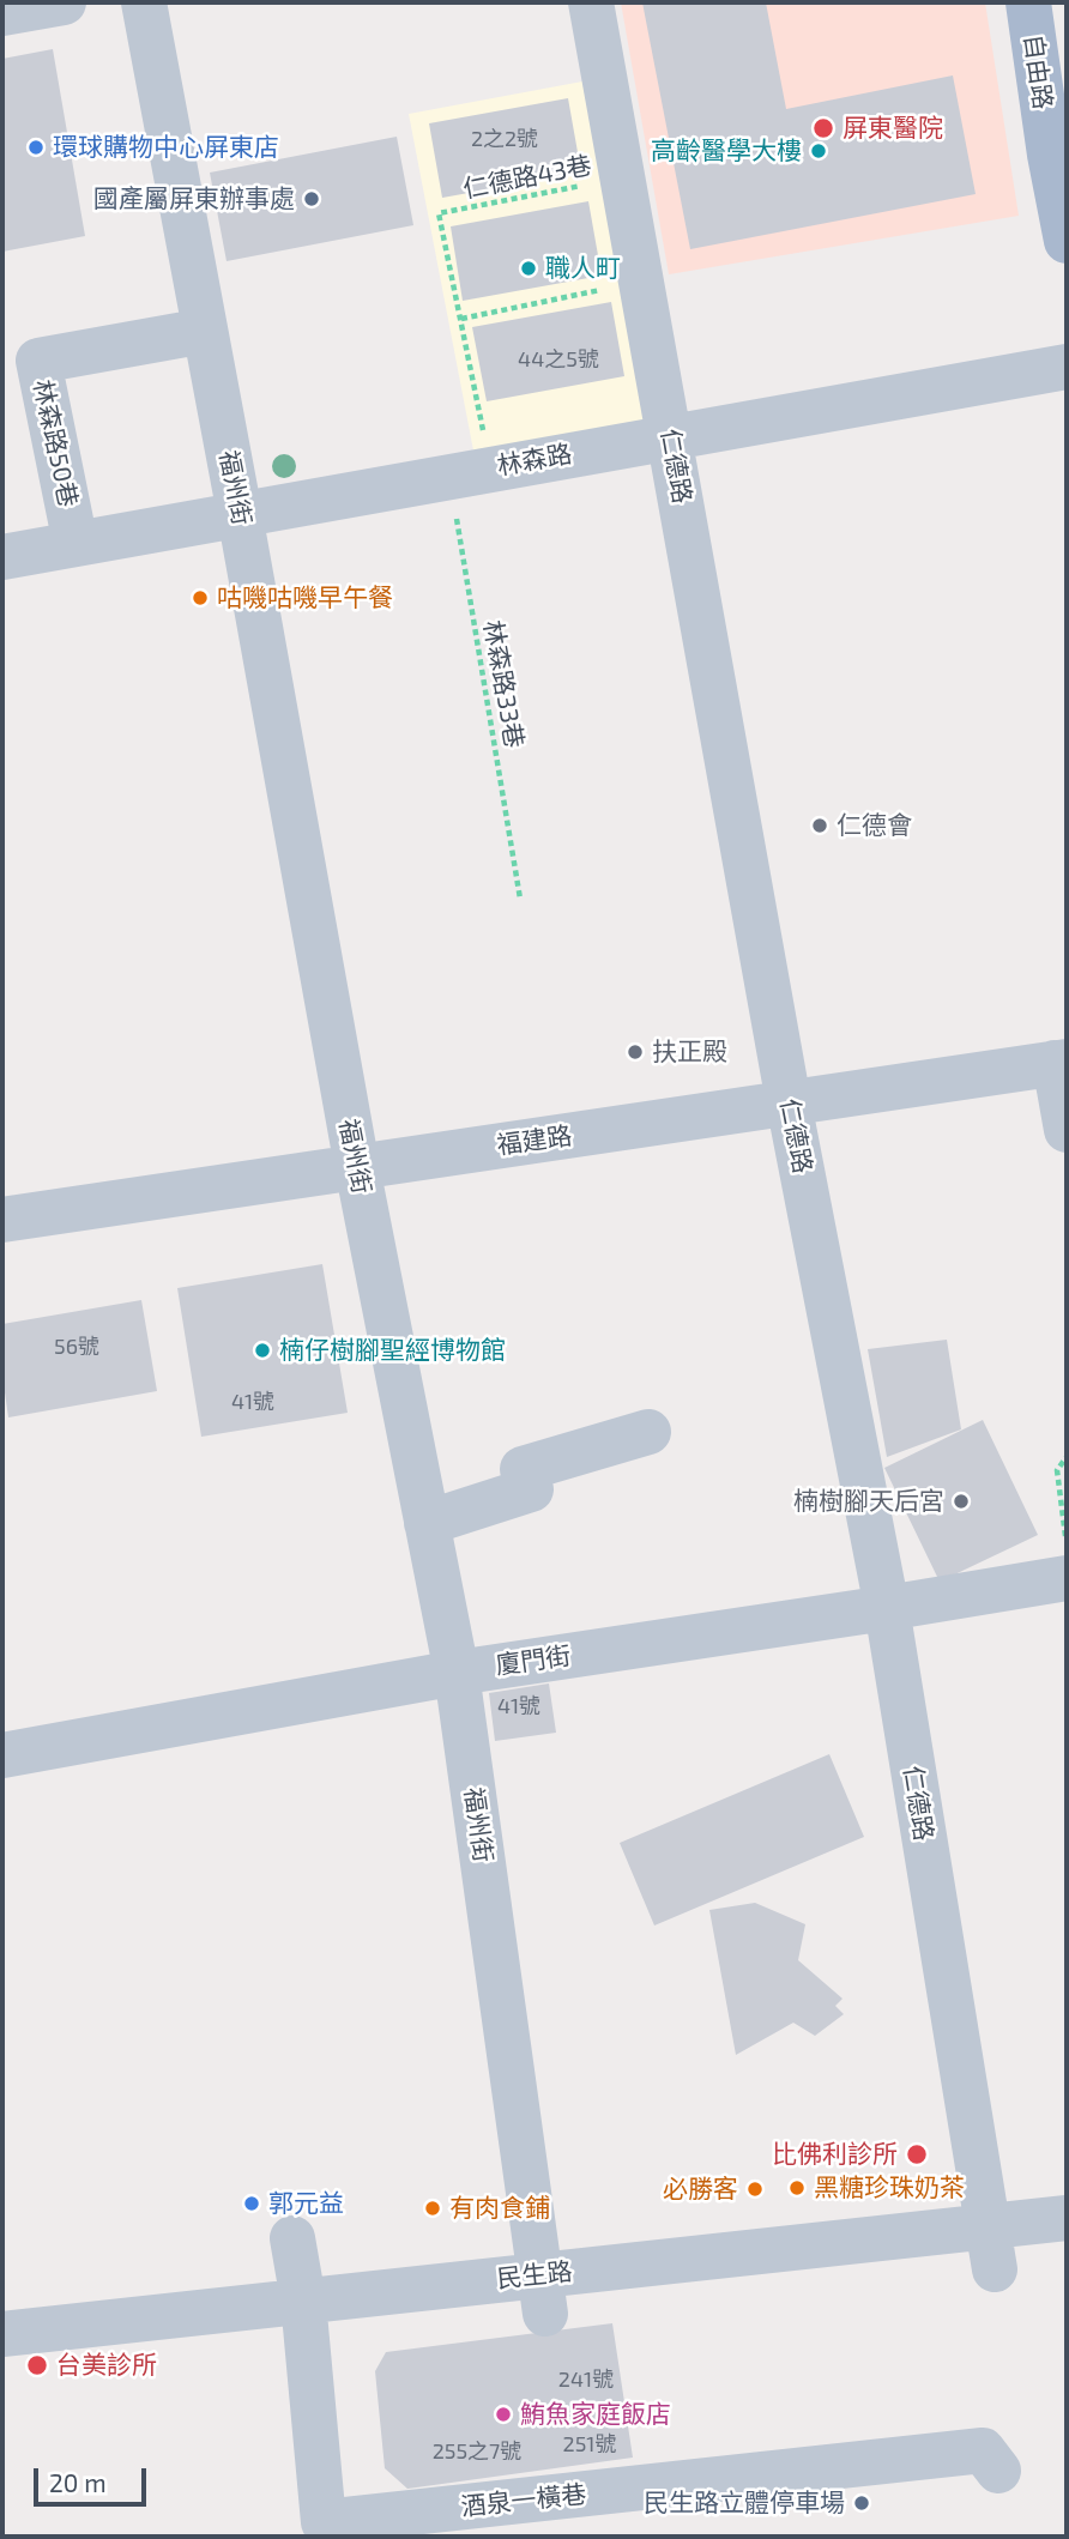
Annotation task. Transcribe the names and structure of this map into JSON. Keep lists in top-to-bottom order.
{
  "streets": {
    "main road": ["自由路"],
    "street": [
      "林森路50巷",
      "林森路",
      "仁德路",
      "福州街",
      "福建路",
      "廈門街",
      "民生路",
      "酒泉一橫巷"
    ],
    "path": ["仁德路43巷", "林森路33巷"]
  },
  "crossings": [
    ["仁德路43巷", "仁德路"],
    ["林森路50巷", "林森路"],
    ["林森路50巷", "福州街"],
    ["林森路", "仁德路"],
    ["林森路", "福州街"],
    ["林森路", "林森路33巷"],
    ["仁德路", "福建路"],
    ["仁德路", "廈門街"],
    ["仁德路", "民生路"],
    ["福州街", "福建路"],
    ["福州街", "廈門街"],
    ["福州街", "民生路"],
    ["民生路", "酒泉一橫巷"]
  ],
  "places": [
    "屏東醫院",
    "環球購物中心屏東店",
    "高齡醫學大樓",
    "國產屬屏東辦事處",
    "職人町",
    "咕嘰咕嘰早午餐",
    "仁德會",
    "扶正殿",
    "楠仔樹腳聖經博物館",
    "楠樹腳天后宮",
    "比佛利診所",
    "黑糖珍珠奶茶",
    "必勝客",
    "郭元益",
    "有肉食鋪",
    "台美診所",
    "鮪魚家庭飯店",
    "民生路立體停車場"
  ],
  "house_numbers": [
    "2之2號",
    "44之5號",
    "56號",
    "41號",
    "41號",
    "241號",
    "251號",
    "255之7號"
  ],
  "scale_bar": "20 m"
}
